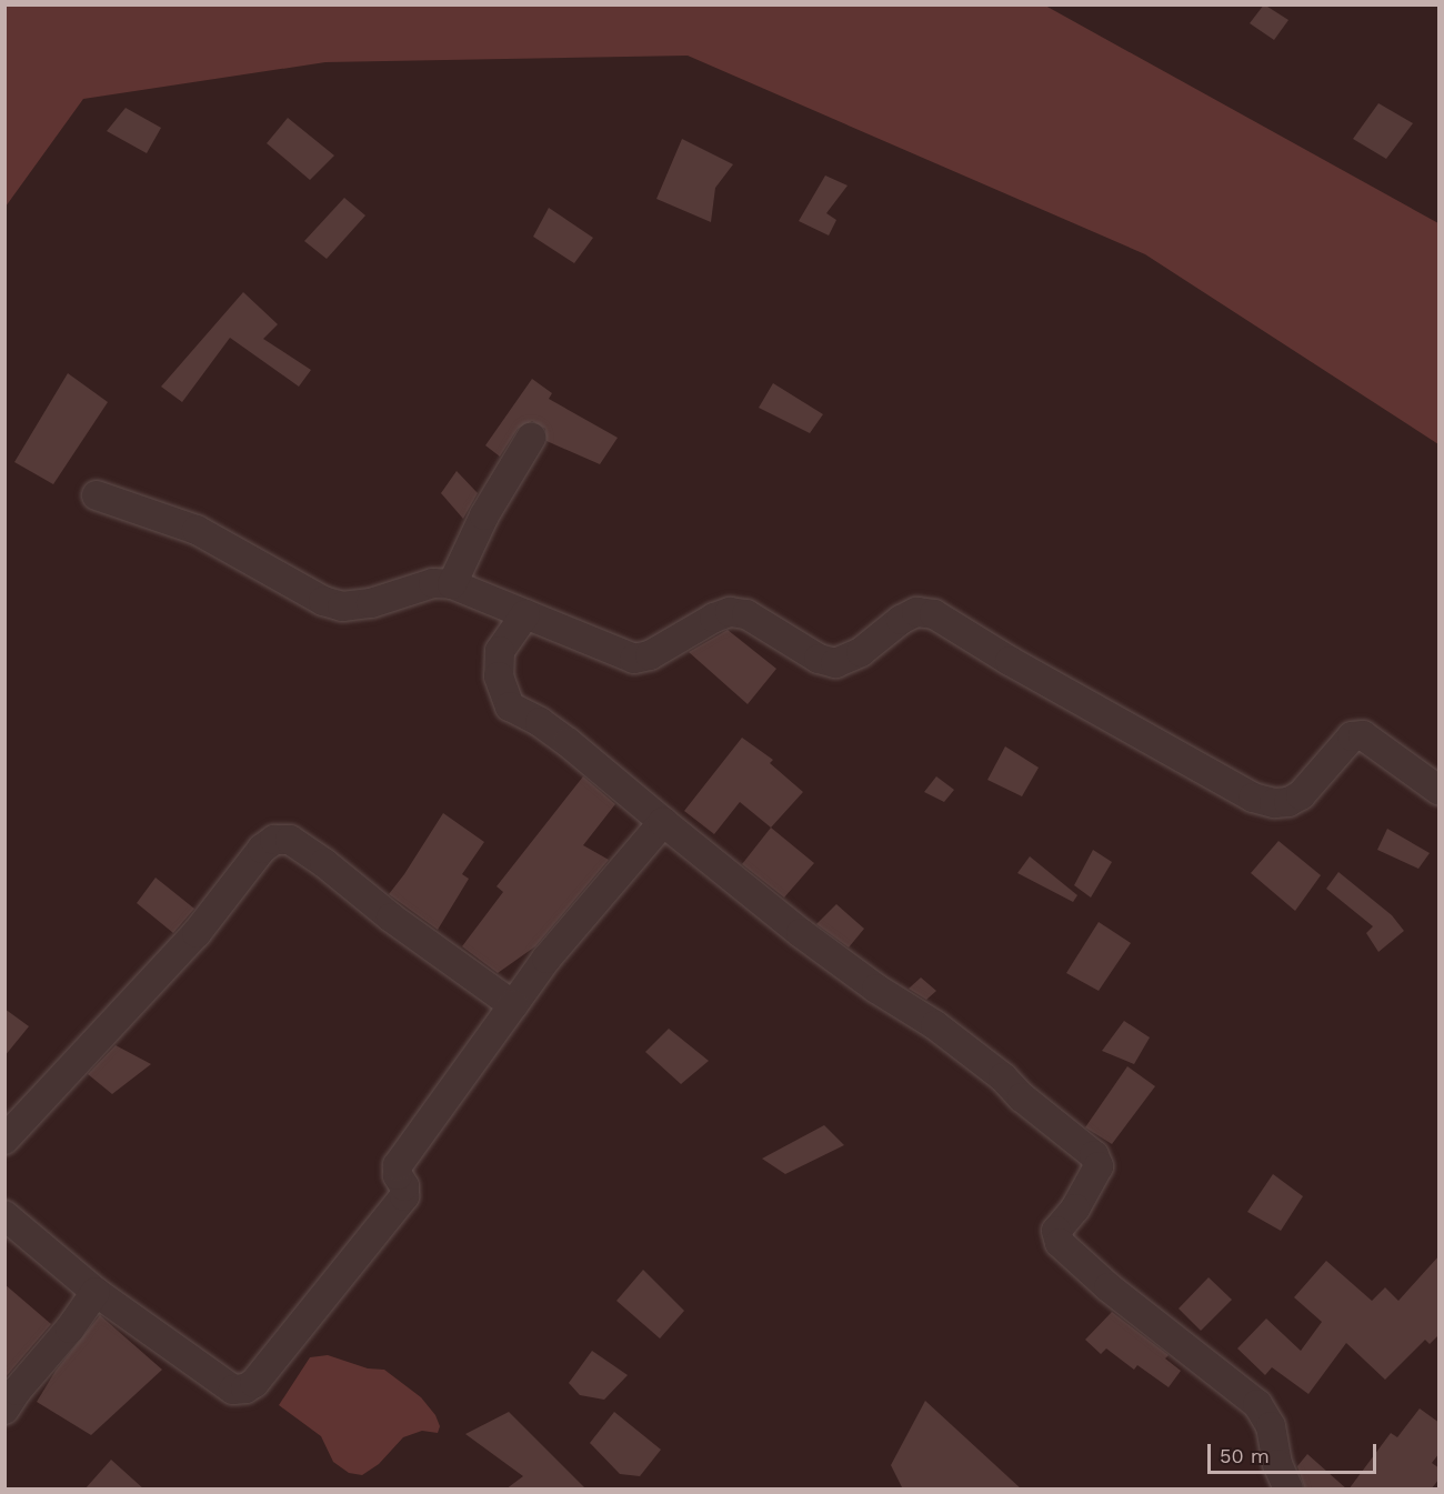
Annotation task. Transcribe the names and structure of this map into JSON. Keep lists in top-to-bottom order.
{
  "scale_bar": "50 m"
}
